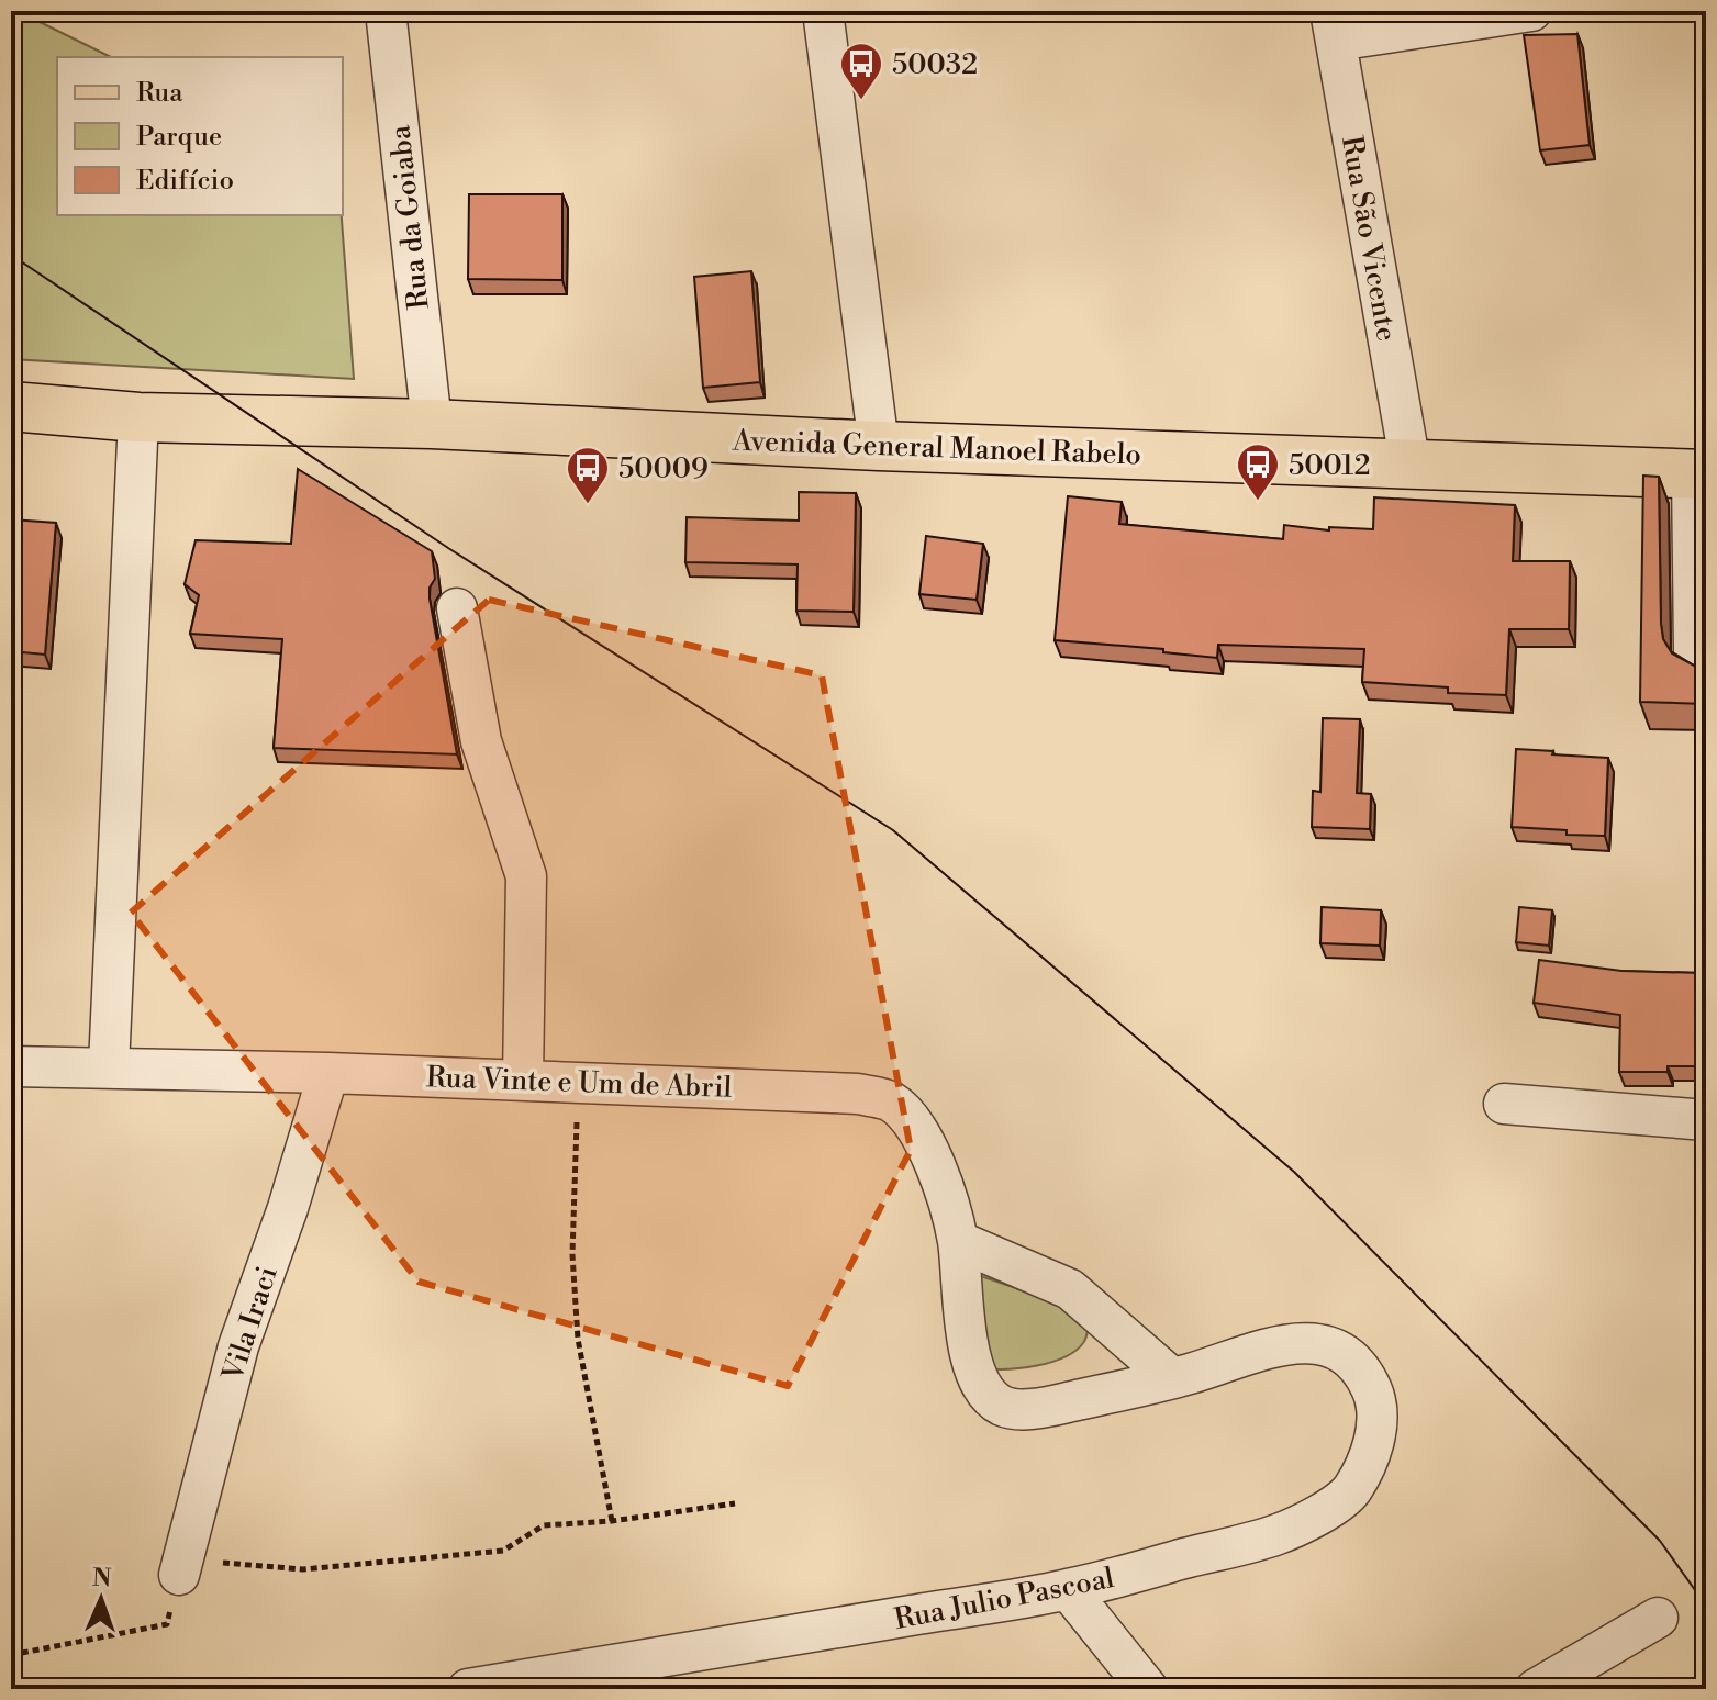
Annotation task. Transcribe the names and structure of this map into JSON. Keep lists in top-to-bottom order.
{
  "streets": {
    "main road": ["Avenida General Manoel Rabelo"],
    "street": [
      "Rua da Goiaba",
      "Rua São Vicente",
      "Rua Vinte e Um de Abril",
      "Vila Iraci",
      "Rua Julio Pascoal"
    ]
  },
  "crossings": [
    ["Rua da Goiaba", "Avenida General Manoel Rabelo"],
    ["Rua São Vicente", "Avenida General Manoel Rabelo"],
    ["Rua Vinte e Um de Abril", "Vila Iraci"],
    ["Rua Vinte e Um de Abril", "Rua Julio Pascoal"]
  ],
  "places": {
    "bus stop": ["50032", "50012", "50009"]
  },
  "legend": ["Rua", "Parque", "Edifício"],
  "north": "top"
}
